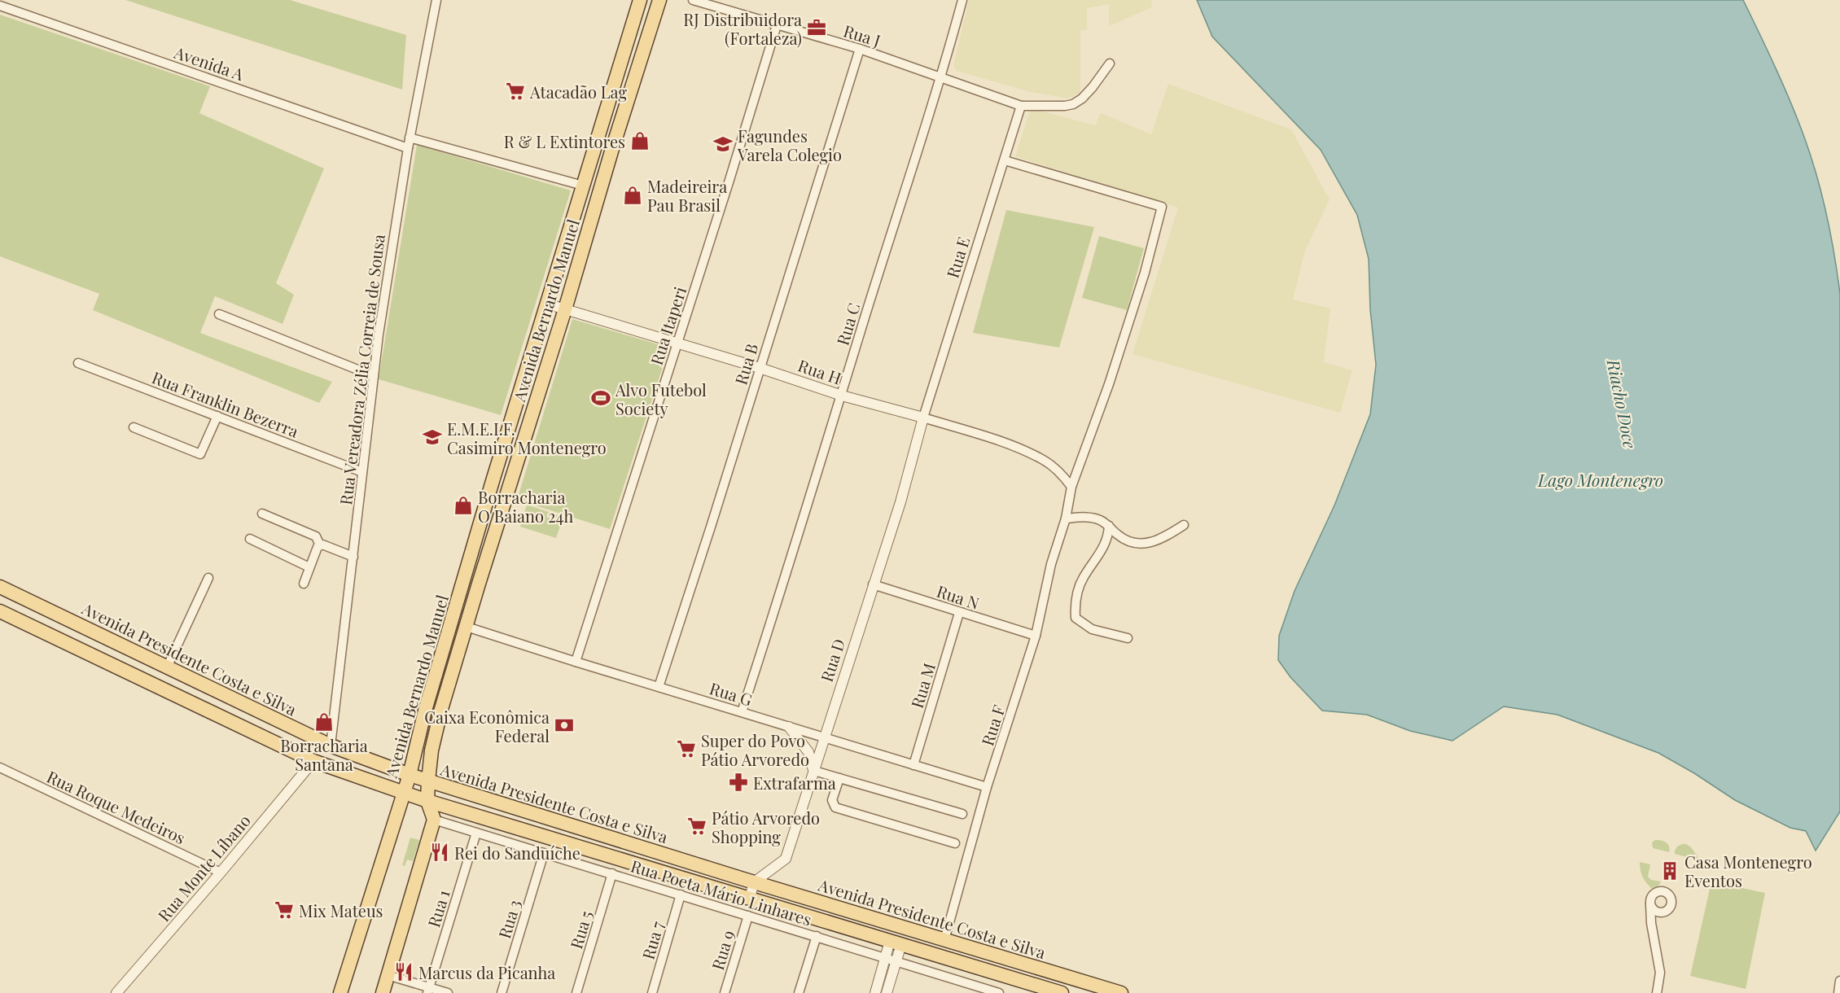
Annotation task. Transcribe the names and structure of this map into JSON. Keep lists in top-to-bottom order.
{
  "streets": {
    "main road": ["Avenida Bernardo Manuel", "Avenida Presidente Costa e Silva"],
    "street": [
      "Rua J",
      "Avenida A",
      "Rua E",
      "Rua C",
      "Rua Itaperi",
      "Rua B",
      "Rua Vereadora Zélia Correia de Sousa",
      "Rua H",
      "Rua Franklin Bezerra",
      "Rua N",
      "Rua D",
      "Rua M",
      "Rua G",
      "Rua F",
      "Rua Roque Medeiros",
      "Rua Monte Líbano",
      "Rua Poeta Mário Linhares",
      "Rua 1",
      "Rua 3",
      "Rua 5",
      "Rua 7",
      "Rua 9"
    ]
  },
  "crossings": [
    ["Rua J", "Rua E"],
    ["Rua J", "Rua C"],
    ["Rua J", "Rua Itaperi"],
    ["Rua J", "Rua B"],
    ["Avenida A", "Rua Vereadora Zélia Correia de Sousa"],
    ["Rua E", "Rua H"],
    ["Rua E", "Rua D"],
    ["Rua E", "Rua F"],
    ["Avenida Bernardo Manuel", "Rua H"],
    ["Avenida Bernardo Manuel", "Avenida Presidente Costa e Silva"],
    ["Avenida Bernardo Manuel", "Rua G"],
    ["Rua C", "Rua H"],
    ["Rua C", "Rua G"],
    ["Rua Itaperi", "Rua H"],
    ["Rua Itaperi", "Rua G"],
    ["Rua B", "Rua H"],
    ["Rua B", "Rua G"],
    ["Rua Vereadora Zélia Correia de Sousa", "Rua Franklin Bezerra"],
    ["Rua Vereadora Zélia Correia de Sousa", "Avenida Presidente Costa e Silva"],
    ["Rua H", "Rua D"],
    ["Rua H", "Rua F"],
    ["Rua N", "Rua D"],
    ["Rua N", "Rua M"],
    ["Rua N", "Rua F"],
    ["Avenida Presidente Costa e Silva", "Rua D"],
    ["Avenida Presidente Costa e Silva", "Rua F"],
    ["Rua D", "Rua G"],
    ["Rua M", "Rua G"],
    ["Rua G", "Rua F"],
    ["Rua Roque Medeiros", "Rua Monte Líbano"],
    ["Rua Poeta Mário Linhares", "Rua 1"],
    ["Rua Poeta Mário Linhares", "Rua 3"],
    ["Rua Poeta Mário Linhares", "Rua 5"],
    ["Rua Poeta Mário Linhares", "Rua 7"],
    ["Rua Poeta Mário Linhares", "Rua 9"]
  ],
  "water": ["Riacho Doce", "Lago Montenegro"],
  "places": {
    "office": ["RJ Distribuidora (Fortaleza)"],
    "supermarket": [
      "Atacadão Lag",
      "Super do Povo Pátio Arvoredo",
      "Pátio Arvoredo Shopping",
      "Mix Mateus"
    ],
    "shop": [
      "R & L Extintores",
      "Madeireira Pau Brasil",
      "Borracharia O Baiano 24h",
      "Borracharia Santana"
    ],
    "school or university": ["Fagundes Varela Colegio", "E.M.E.I.F. Casimiro Montenegro"],
    "sports": ["Alvo Futebol Society"],
    "bank": ["Caixa Econômica Federal"],
    "pharmacy": ["Extrafarma"],
    "restaurant": ["Rei do Sanduíche", "Marcus da Picanha"],
    "building": ["Casa Montenegro Eventos"]
  }
}
